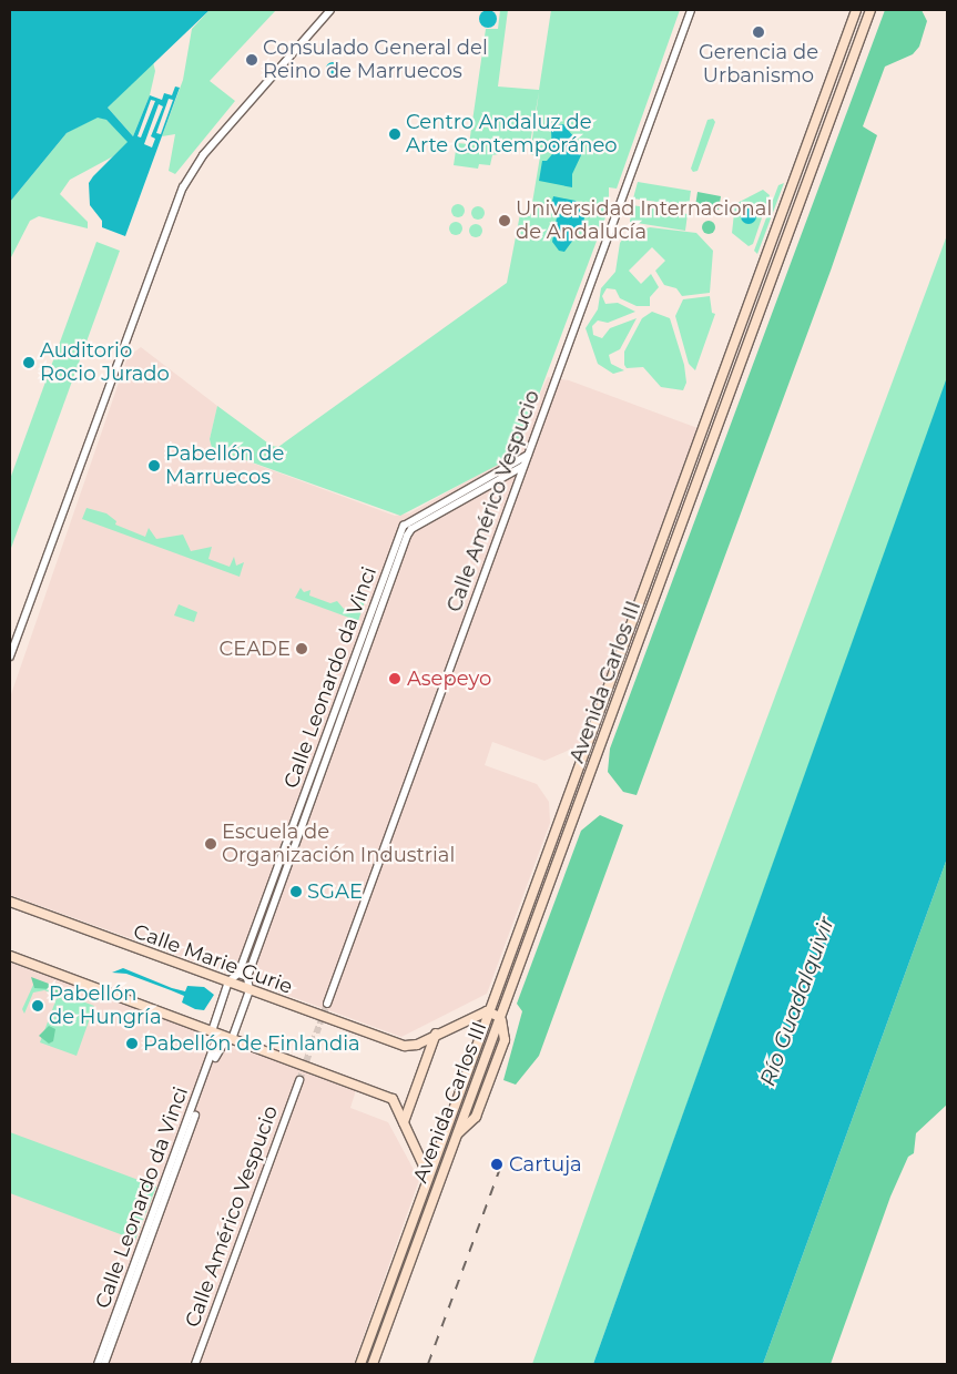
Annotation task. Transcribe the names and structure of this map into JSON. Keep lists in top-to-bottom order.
{
  "streets": {
    "main road": ["Avenida Carlos III", "Calle Marie Curie"],
    "street": ["Calle Américo Vespucio", "Calle Leonardo da Vinci"]
  },
  "crossings": [
    ["Calle Américo Vespucio", "Calle Leonardo da Vinci"],
    ["Calle Leonardo da Vinci", "Calle Marie Curie"]
  ],
  "water": ["Río Guadalquivir"],
  "places": [
    "Gerencia de Urbanismo",
    "Consulado General del Reino de Marruecos",
    "Centro Andaluz de Arte Contemporáneo",
    "Universidad Internacional de Andalucía",
    "Auditorio Rocio Jurado",
    "Pabellón de Marruecos",
    "CEADE",
    "Asepeyo",
    "Escuela de Organización Industrial",
    "SGAE",
    "Pabellón de Hungría",
    "Pabellón de Finlandia",
    "Cartuja"
  ]
}
